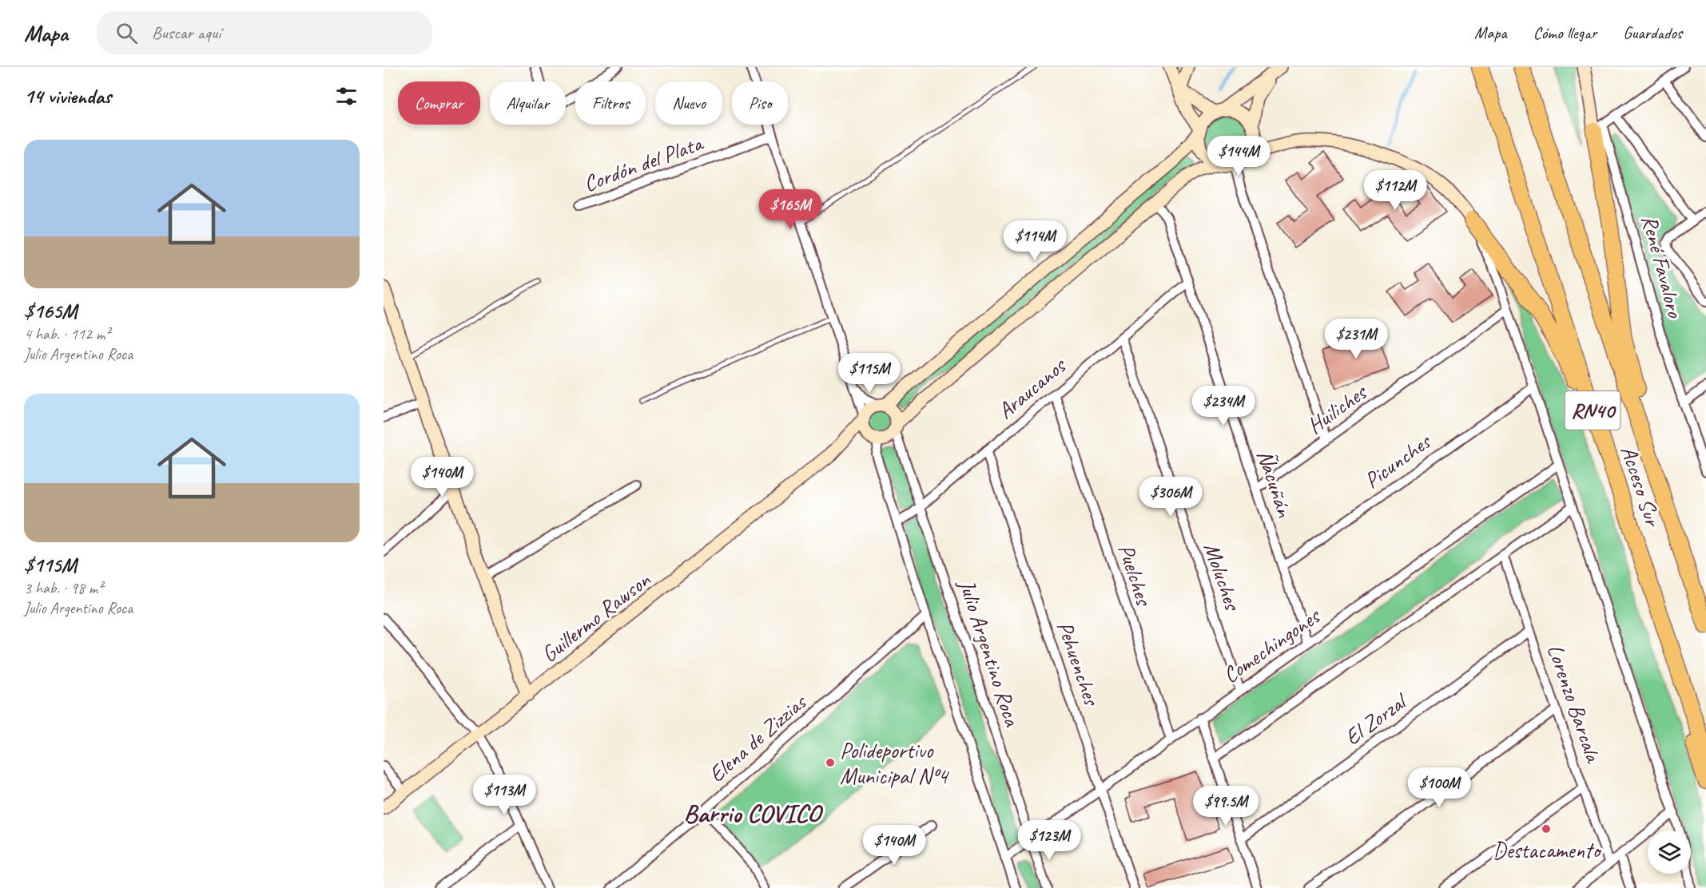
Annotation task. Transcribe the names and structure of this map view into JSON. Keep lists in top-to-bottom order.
{
  "streets": {
    "highway": ["RN40", "Acceso Sur"],
    "main road": ["René Favaloro", "Guillermo Rawson"],
    "street": [
      "Cordón del Plata",
      "Araucanos",
      "Huiliches",
      "Picunches",
      "Ñacuñán",
      "Puelches",
      "Moluches",
      "Comechingones",
      "Julio Argentino Roca",
      "Pehuenches",
      "Lorenzo Barcala",
      "El Zorzal",
      "Elena de Zizzias"
    ]
  },
  "crossings": [
    ["Araucanos", "Ñacuñán"],
    ["Araucanos", "Puelches"],
    ["Araucanos", "Moluches"],
    ["Araucanos", "Julio Argentino Roca"],
    ["Araucanos", "Pehuenches"],
    ["Huiliches", "Ñacuñán"],
    ["Picunches", "Ñacuñán"],
    ["Ñacuñán", "Comechingones"],
    ["Puelches", "Comechingones"],
    ["Moluches", "Comechingones"],
    ["Guillermo Rawson", "Julio Argentino Roca"],
    ["Comechingones", "Julio Argentino Roca"],
    ["Comechingones", "Pehuenches"],
    ["Lorenzo Barcala", "El Zorzal"]
  ],
  "districts": ["Barrio COVICO"],
  "places": ["Polideportivo Municipal Nº4", "Destacamento"],
  "page": {
    "header": "Mapa",
    "search": "Buscar aquí",
    "nav": ["Mapa", "Cómo llegar", "Guardados"],
    "heading": "14 viviendas",
    "chip": [
      "Comprar",
      "Alquilar",
      "Filtros",
      "Nuevo",
      "Piso"
    ],
    "list": [
      {
        "name": "$165M",
        "note": "4 hab. · 112 m² · Julio Argentino Roca"
      },
      {
        "name": "$115M",
        "note": "3 hab. · 98 m² · Julio Argentino Roca"
      }
    ],
    "price": [
      "$144M",
      "$112M",
      "$165M",
      "$114M",
      "$231M",
      "$115M",
      "$234M",
      "$140M",
      "$306M",
      "$100M",
      "$113M",
      "$99.5M",
      "$123M",
      "$140M"
    ]
  }
}
